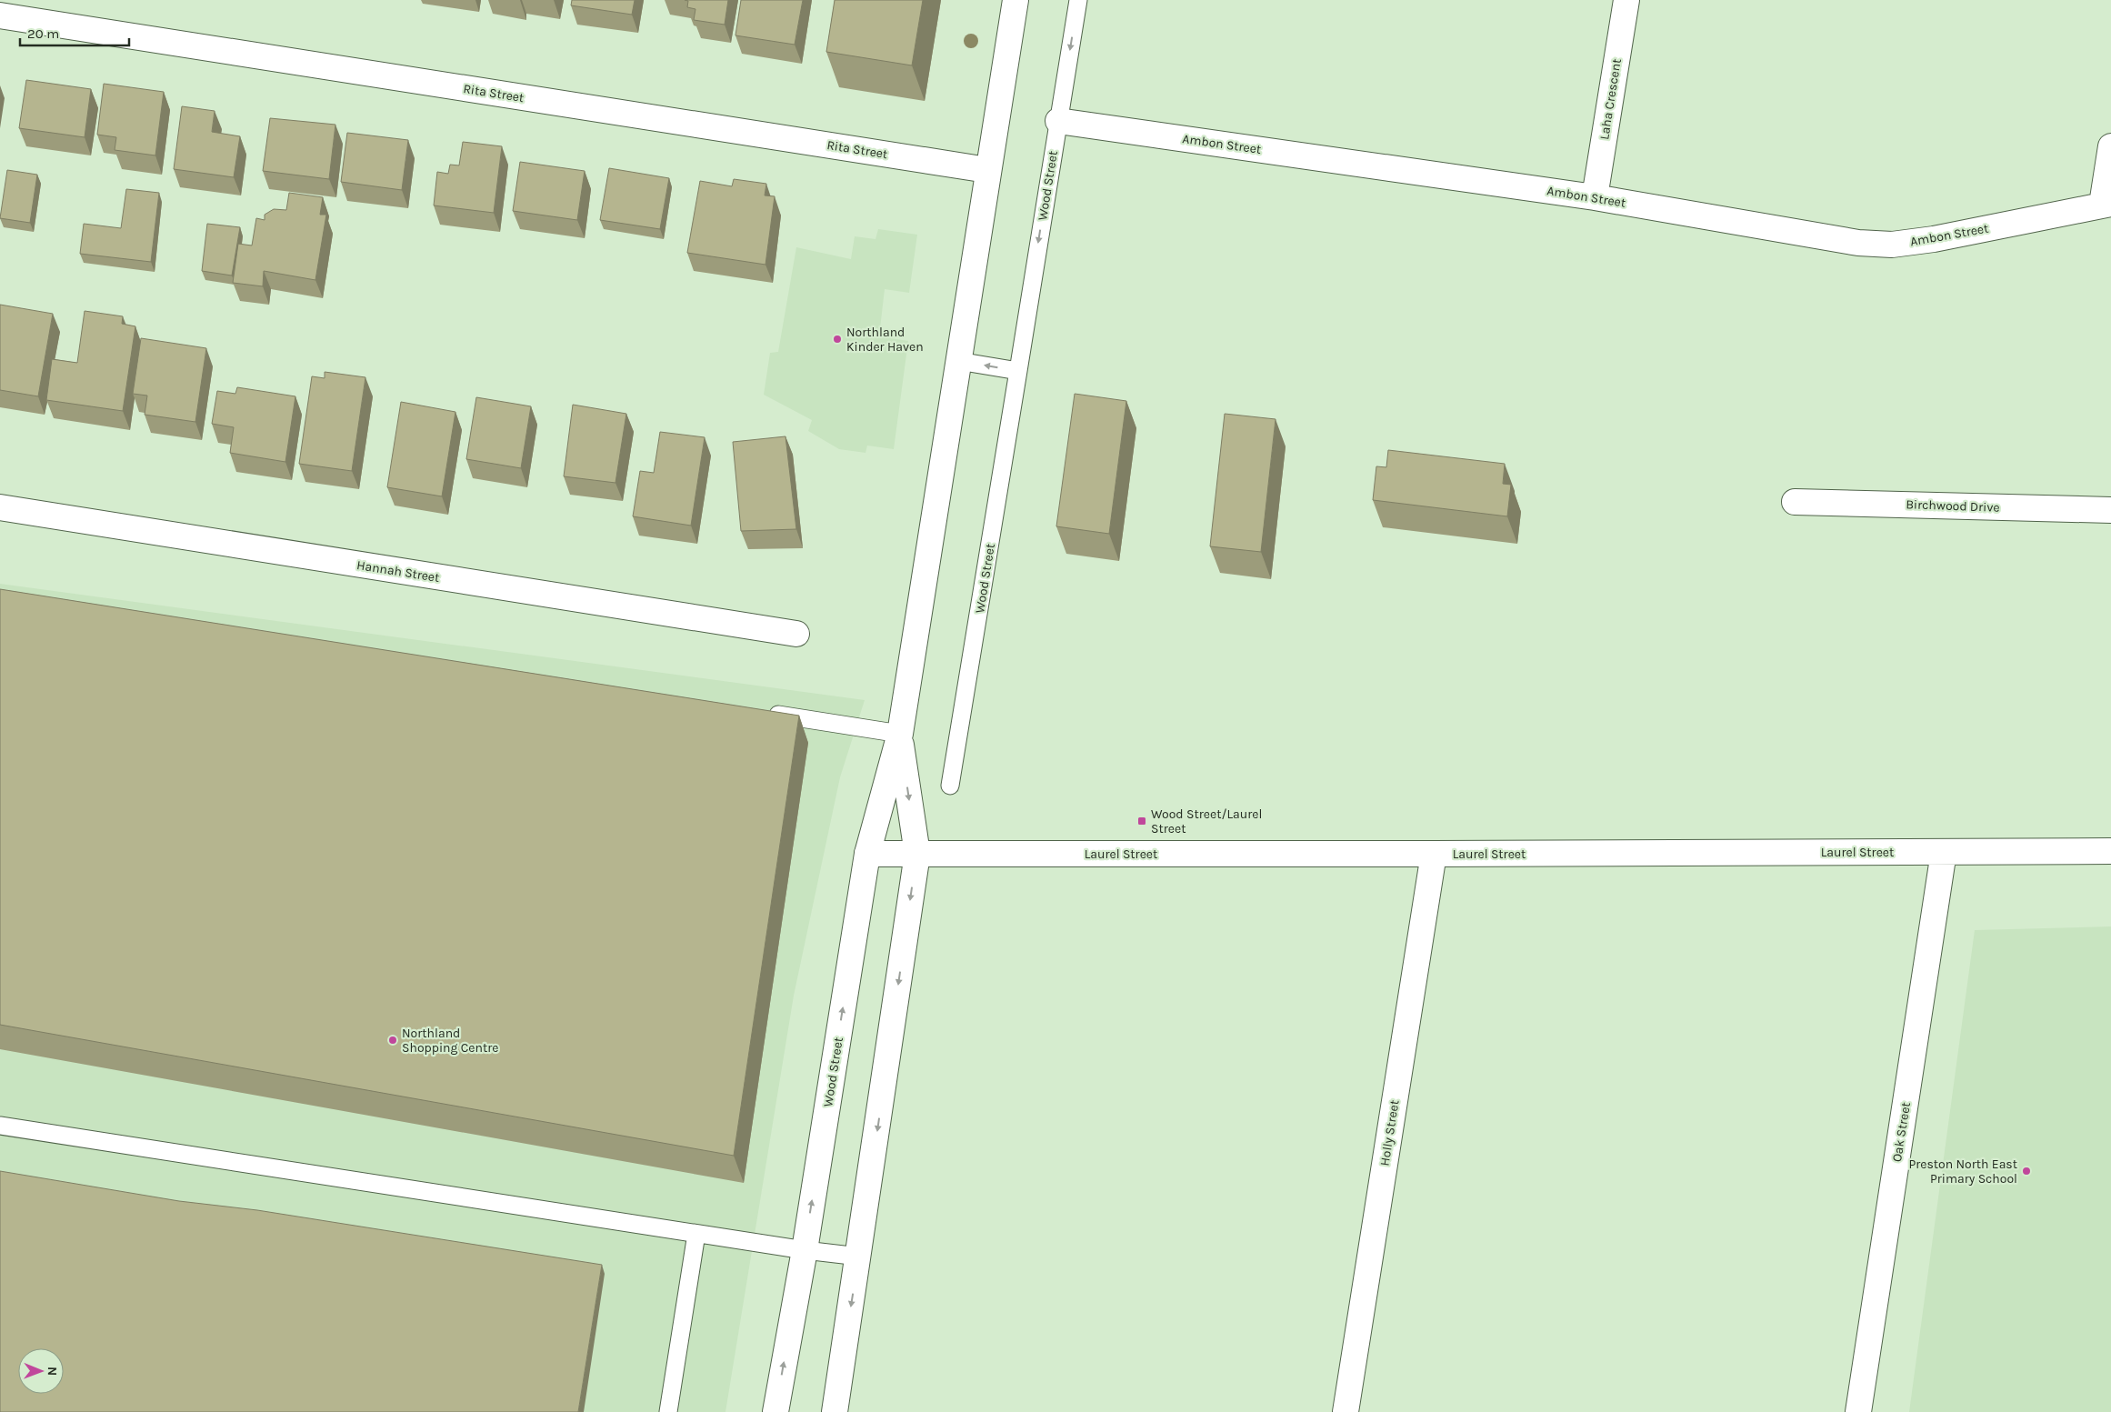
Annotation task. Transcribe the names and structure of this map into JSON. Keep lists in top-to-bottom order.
{
  "streets": {
    "street": [
      "Rita Street",
      "Laha Crescent",
      "Ambon Street",
      "Wood Street",
      "Birchwood Drive",
      "Hannah Street",
      "Laurel Street",
      "Oak Street",
      "Holly Street"
    ]
  },
  "crossings": [
    ["Rita Street", "Wood Street"],
    ["Laha Crescent", "Ambon Street"],
    ["Ambon Street", "Wood Street"],
    ["Wood Street", "Laurel Street"],
    ["Laurel Street", "Oak Street"],
    ["Laurel Street", "Holly Street"]
  ],
  "places": {
    "other": ["Northland Kinder Haven", "Northland Shopping Centre", "Preston North East Primary School"],
    "transit": ["Wood Street/Laurel Street"]
  },
  "scale_bar": "20 m",
  "north": "right"
}
